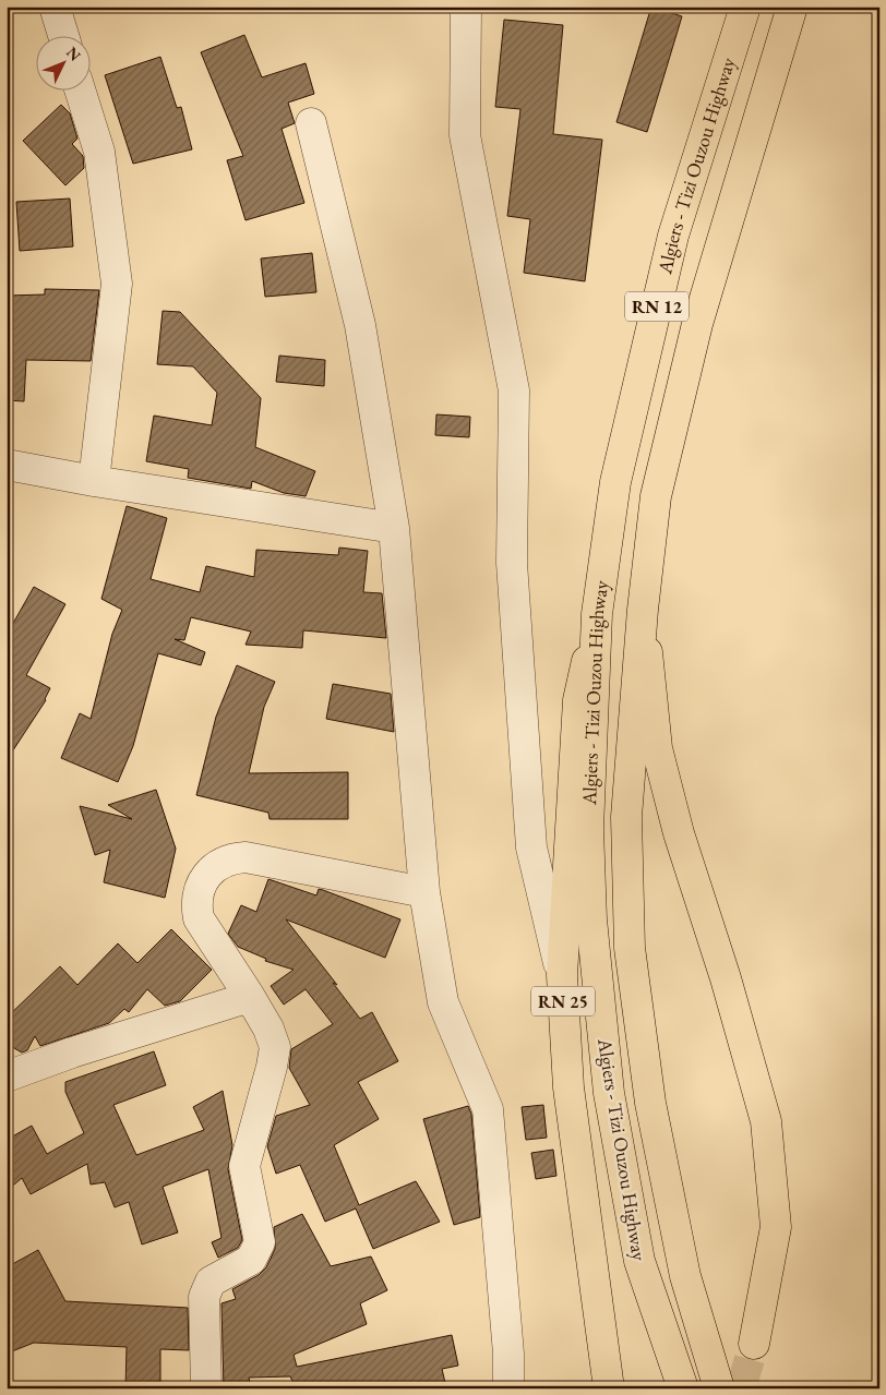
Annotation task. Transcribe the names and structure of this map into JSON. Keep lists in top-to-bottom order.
{
  "streets": {
    "main road": ["Algiers - Tizi Ouzou Highway", "RN 12", "RN 25"]
  },
  "crossings": [
    ["Algiers - Tizi Ouzou Highway", "RN 25"]
  ],
  "north": "top right"
}
